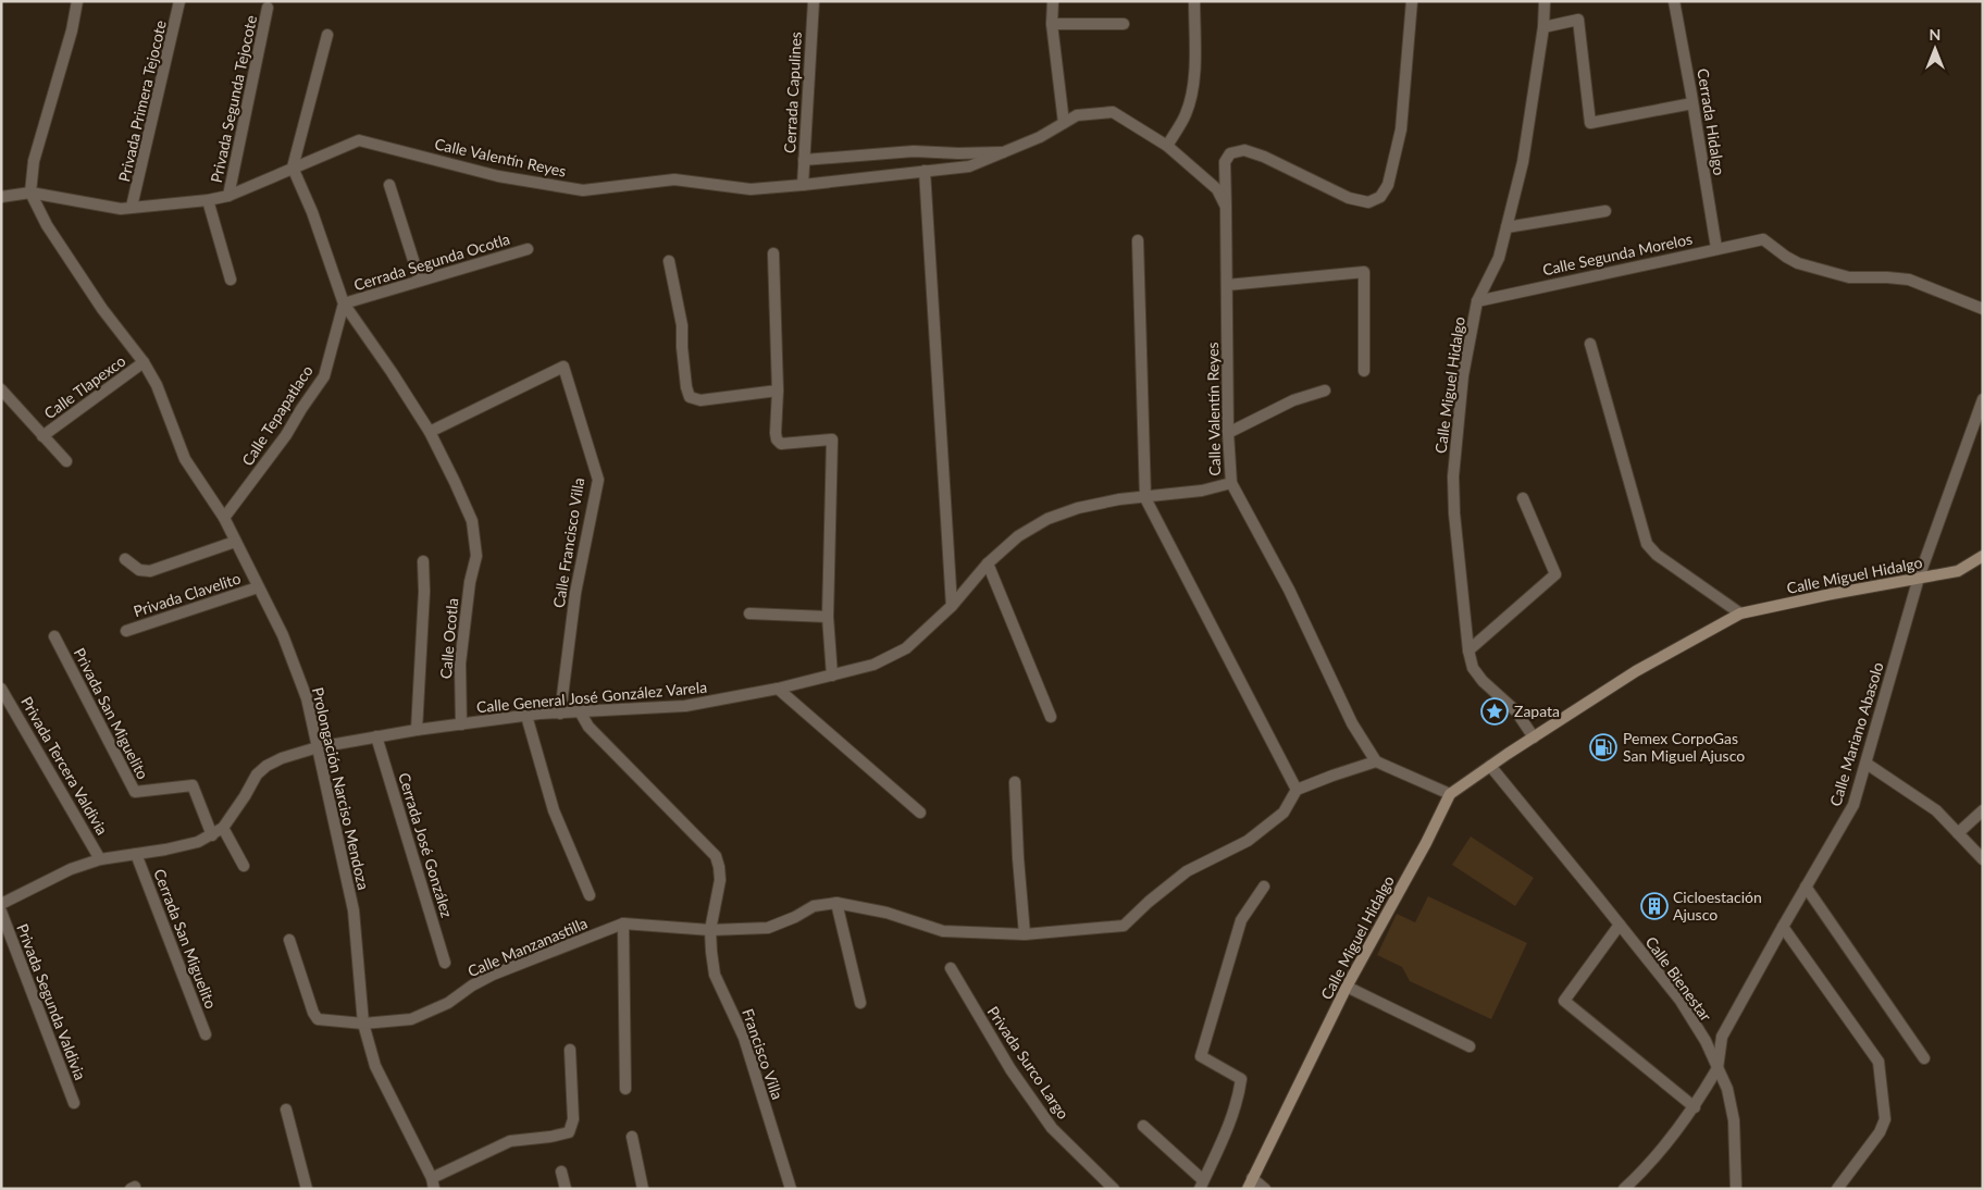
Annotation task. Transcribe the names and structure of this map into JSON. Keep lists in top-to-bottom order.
{
  "streets": {
    "main road": ["Calle Miguel Hidalgo"],
    "street": [
      "Cerrada Capulines",
      "Privada Segunda Tejocote",
      "Privada Primera Tejocote",
      "Cerrada Hidalgo",
      "Calle Valentín Reyes",
      "Calle Segunda Morelos",
      "Cerrada Segunda Ocotla",
      "Calle Tlapexco",
      "Calle Tepapatlaco",
      "Calle Francisco Villa",
      "Privada Clavelito",
      "Calle Ocotla",
      "Calle General José González Varela",
      "Privada San Miguelito",
      "Calle Mariano Abasolo",
      "Privada Tercera Valdivia",
      "Prolongación Narciso Mendoza",
      "Cerrada José González",
      "Cerrada San Miguelito",
      "Calle Manzanastilla",
      "Calle Bienestar",
      "Privada Segunda Valdivia",
      "Francisco Villa",
      "Privada Surco Largo"
    ]
  },
  "crossings": [
    ["Cerrada Capulines", "Calle Valentín Reyes"],
    ["Privada Segunda Tejocote", "Calle Valentín Reyes"],
    ["Privada Primera Tejocote", "Calle Valentín Reyes"],
    ["Cerrada Hidalgo", "Calle Segunda Morelos"],
    ["Calle Valentín Reyes", "Calle General José González Varela"],
    ["Calle Valentín Reyes", "Prolongación Narciso Mendoza"],
    ["Calle Segunda Morelos", "Calle Miguel Hidalgo"],
    ["Cerrada Segunda Ocotla", "Calle Tepapatlaco"],
    ["Calle Miguel Hidalgo", "Calle Mariano Abasolo"],
    ["Calle Miguel Hidalgo", "Calle Bienestar"],
    ["Calle Tlapexco", "Prolongación Narciso Mendoza"],
    ["Calle Tepapatlaco", "Prolongación Narciso Mendoza"],
    ["Calle Francisco Villa", "Calle Ocotla"],
    ["Calle Francisco Villa", "Calle General José González Varela"],
    ["Privada Clavelito", "Prolongación Narciso Mendoza"],
    ["Calle Ocotla", "Calle General José González Varela"],
    ["Calle General José González Varela", "Privada San Miguelito"],
    ["Calle General José González Varela", "Privada Tercera Valdivia"],
    ["Calle General José González Varela", "Prolongación Narciso Mendoza"],
    ["Calle General José González Varela", "Cerrada José González"],
    ["Calle General José González Varela", "Cerrada San Miguelito"],
    ["Calle Mariano Abasolo", "Calle Bienestar"],
    ["Prolongación Narciso Mendoza", "Calle Manzanastilla"],
    ["Calle Manzanastilla", "Francisco Villa"]
  ],
  "places": {
    "place": ["Zapata"],
    "fuel station": ["Pemex CorpoGas San Miguel Ajusco"],
    "building": ["Cicloestación Ajusco"]
  },
  "north": "top"
}
